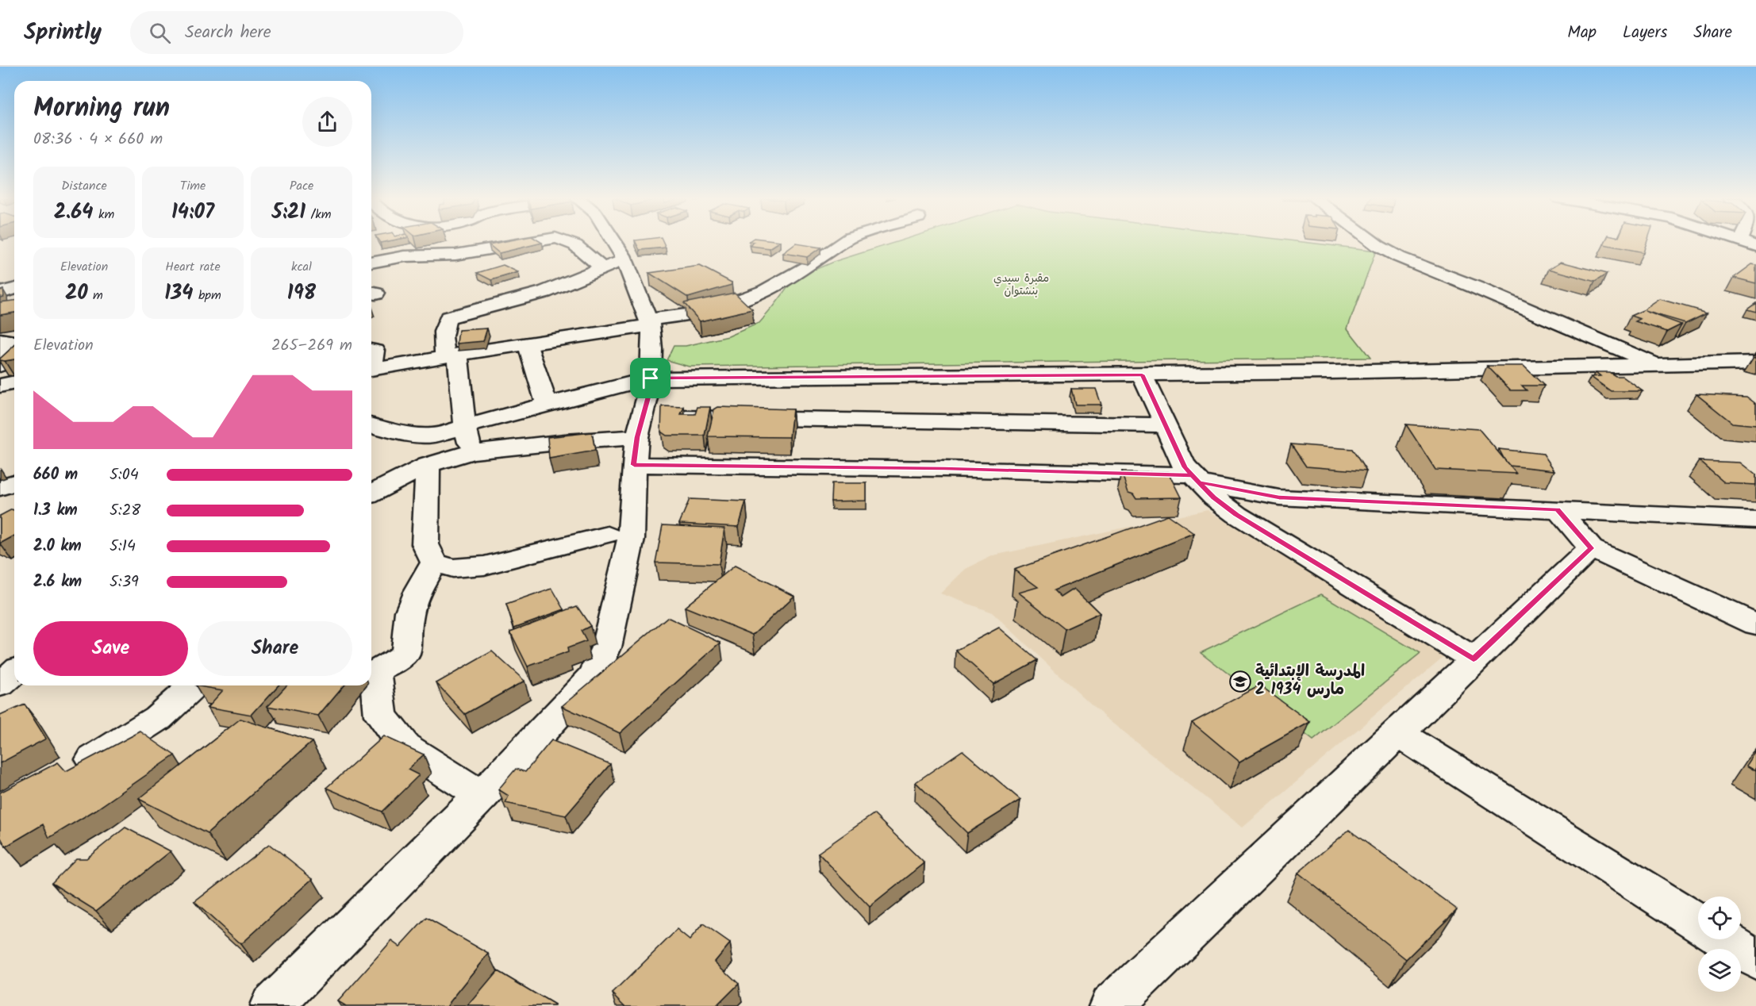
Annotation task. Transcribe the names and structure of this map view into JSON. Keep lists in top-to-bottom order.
{
  "parks": ["مقبرة سيدي بنشتوان"],
  "places": {
    "school or university": ["المدرسة الإبتدائية 2 مارس 1934"]
  },
  "page": {
    "header": "Sprintly",
    "search": "Search here",
    "nav": ["Map", "Layers", "Share"],
    "heading": ["Morning run", "08:36 · 4 × 660 m"],
    "stats": [
      ["Distance", "2.64 km"],
      ["Time", "14:07"],
      ["Pace", "5:21 /km"],
      ["Elevation", "20 m"],
      ["Heart rate", "134 bpm"],
      ["kcal", "198"]
    ],
    "chart": ["Elevation", "265–269 m"],
    "list": [
      {
        "name": "660 m",
        "note": "5:04"
      },
      {
        "name": "1.3 km",
        "note": "5:28"
      },
      {
        "name": "2.0 km",
        "note": "5:14"
      },
      {
        "name": "2.6 km",
        "note": "5:39"
      }
    ],
    "buttons": ["Save", "Share"]
  }
}
